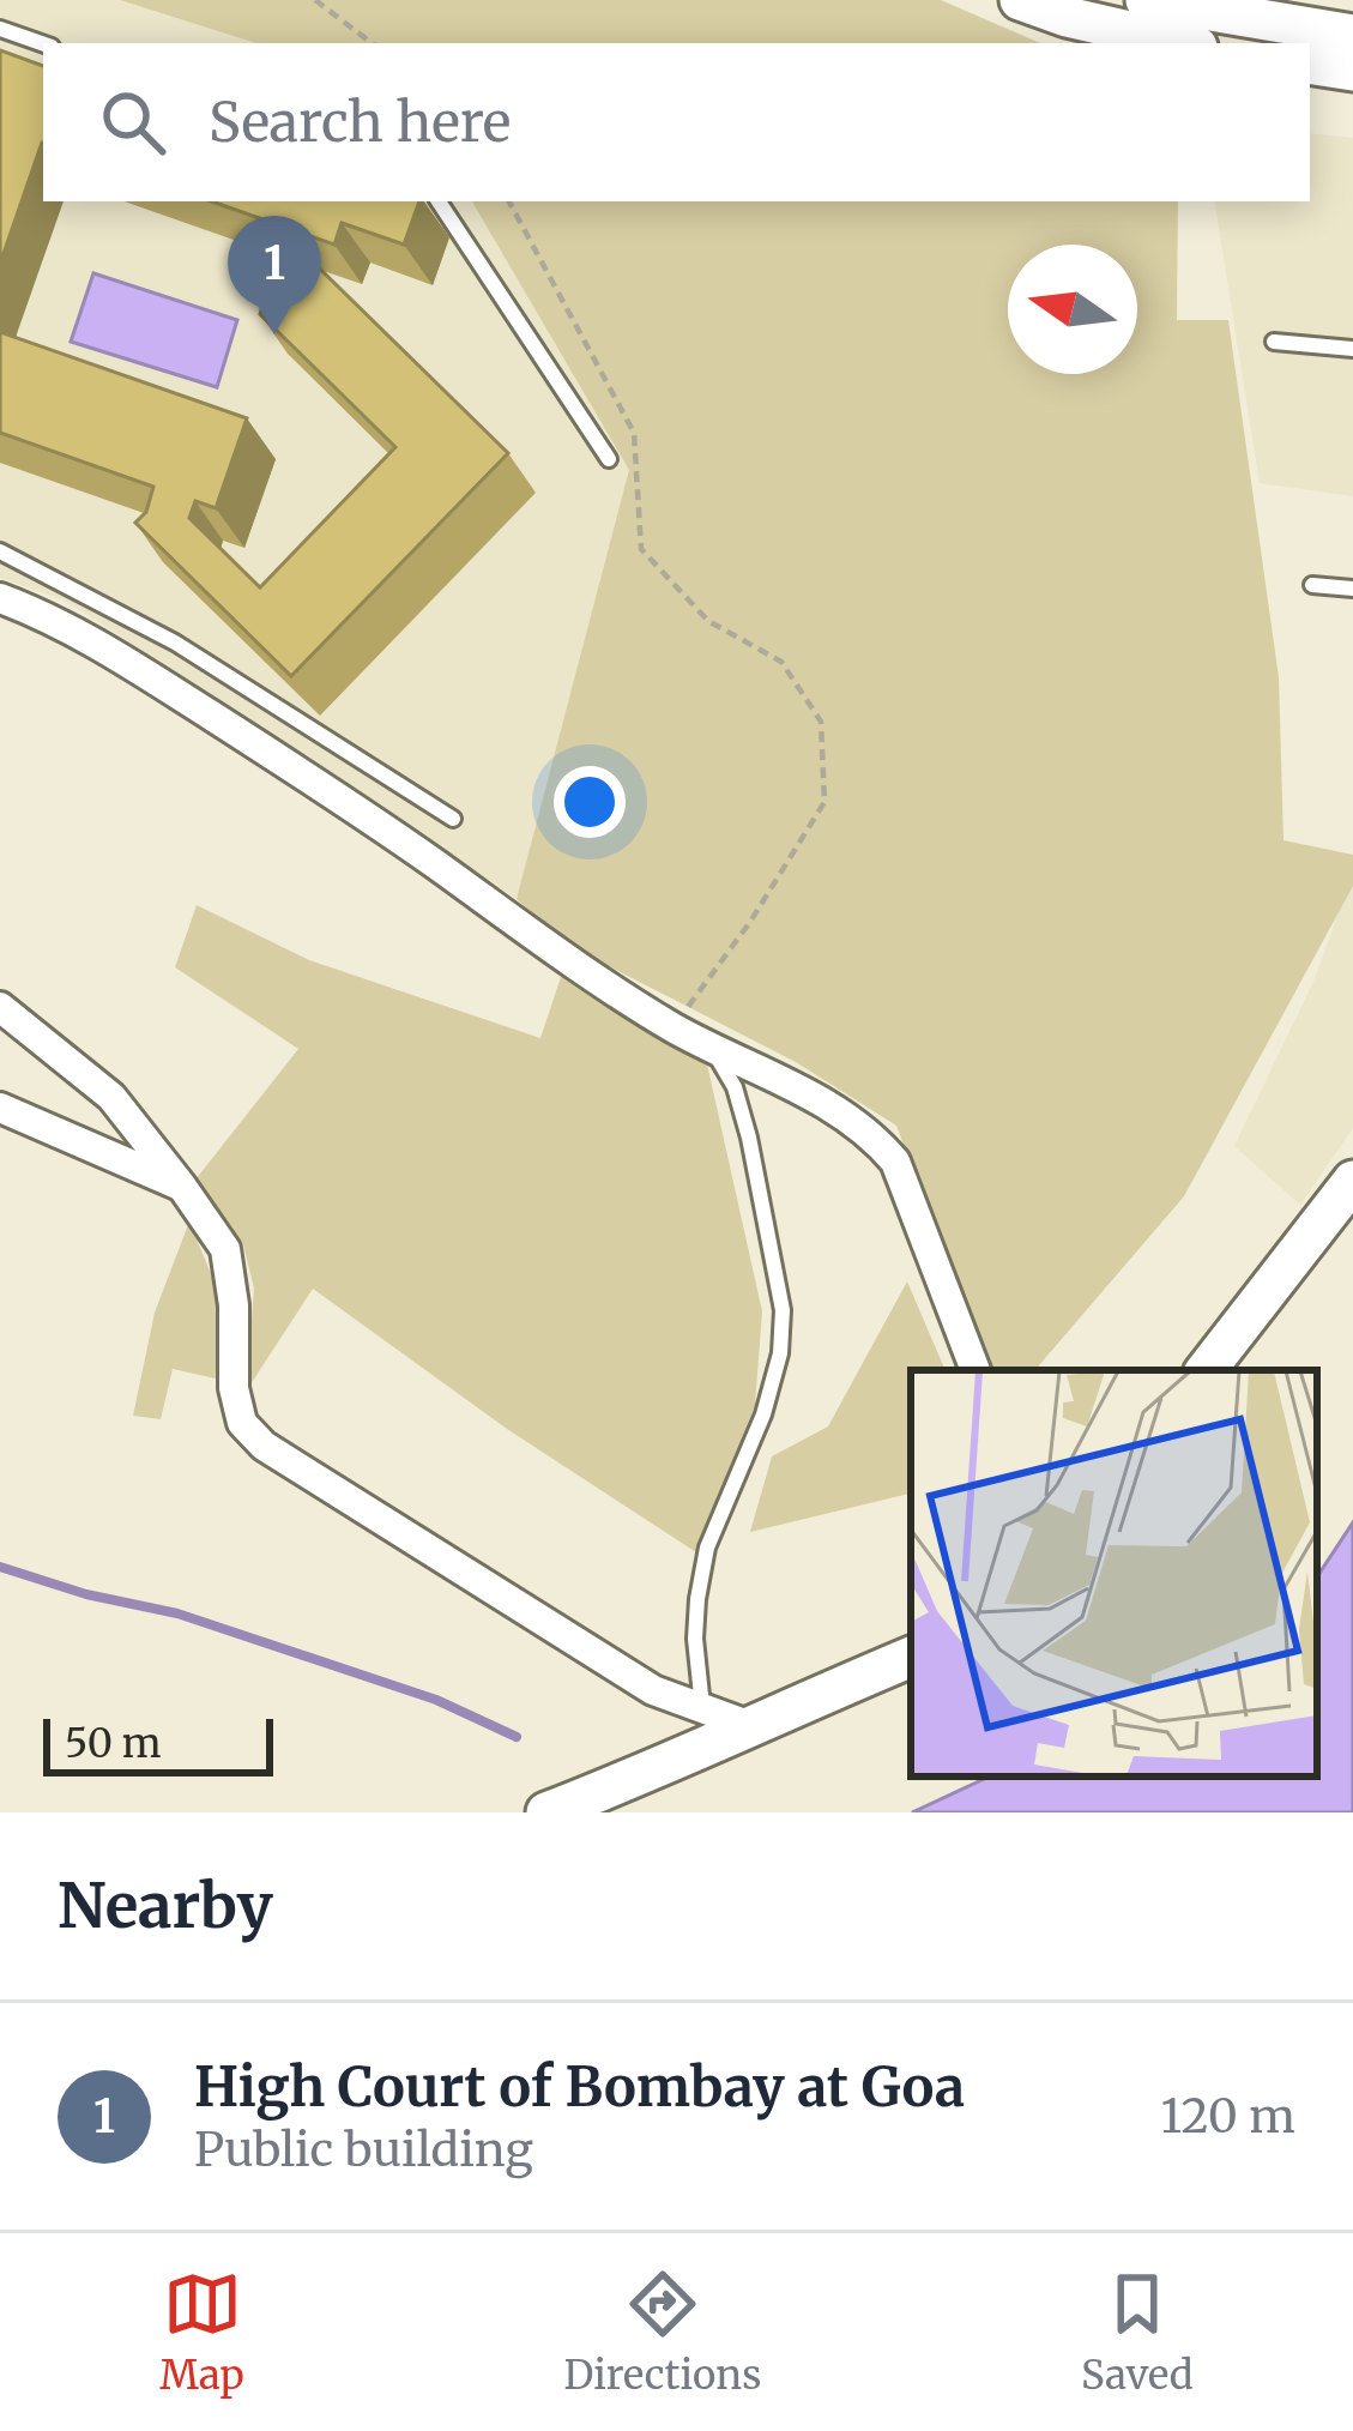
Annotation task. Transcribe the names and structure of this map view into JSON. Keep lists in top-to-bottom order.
{
  "scale_bar": "50 m",
  "north": "left",
  "page": {
    "search": "Search here",
    "pins": "1",
    "scale": "50 m",
    "heading": "Nearby",
    "list": [
      {
        "mark": "1",
        "name": "High Court of Bombay at Goa",
        "note": "Public building",
        "value": "120 m"
      }
    ],
    "nav": ["Map", "Directions", "Saved"]
  }
}
